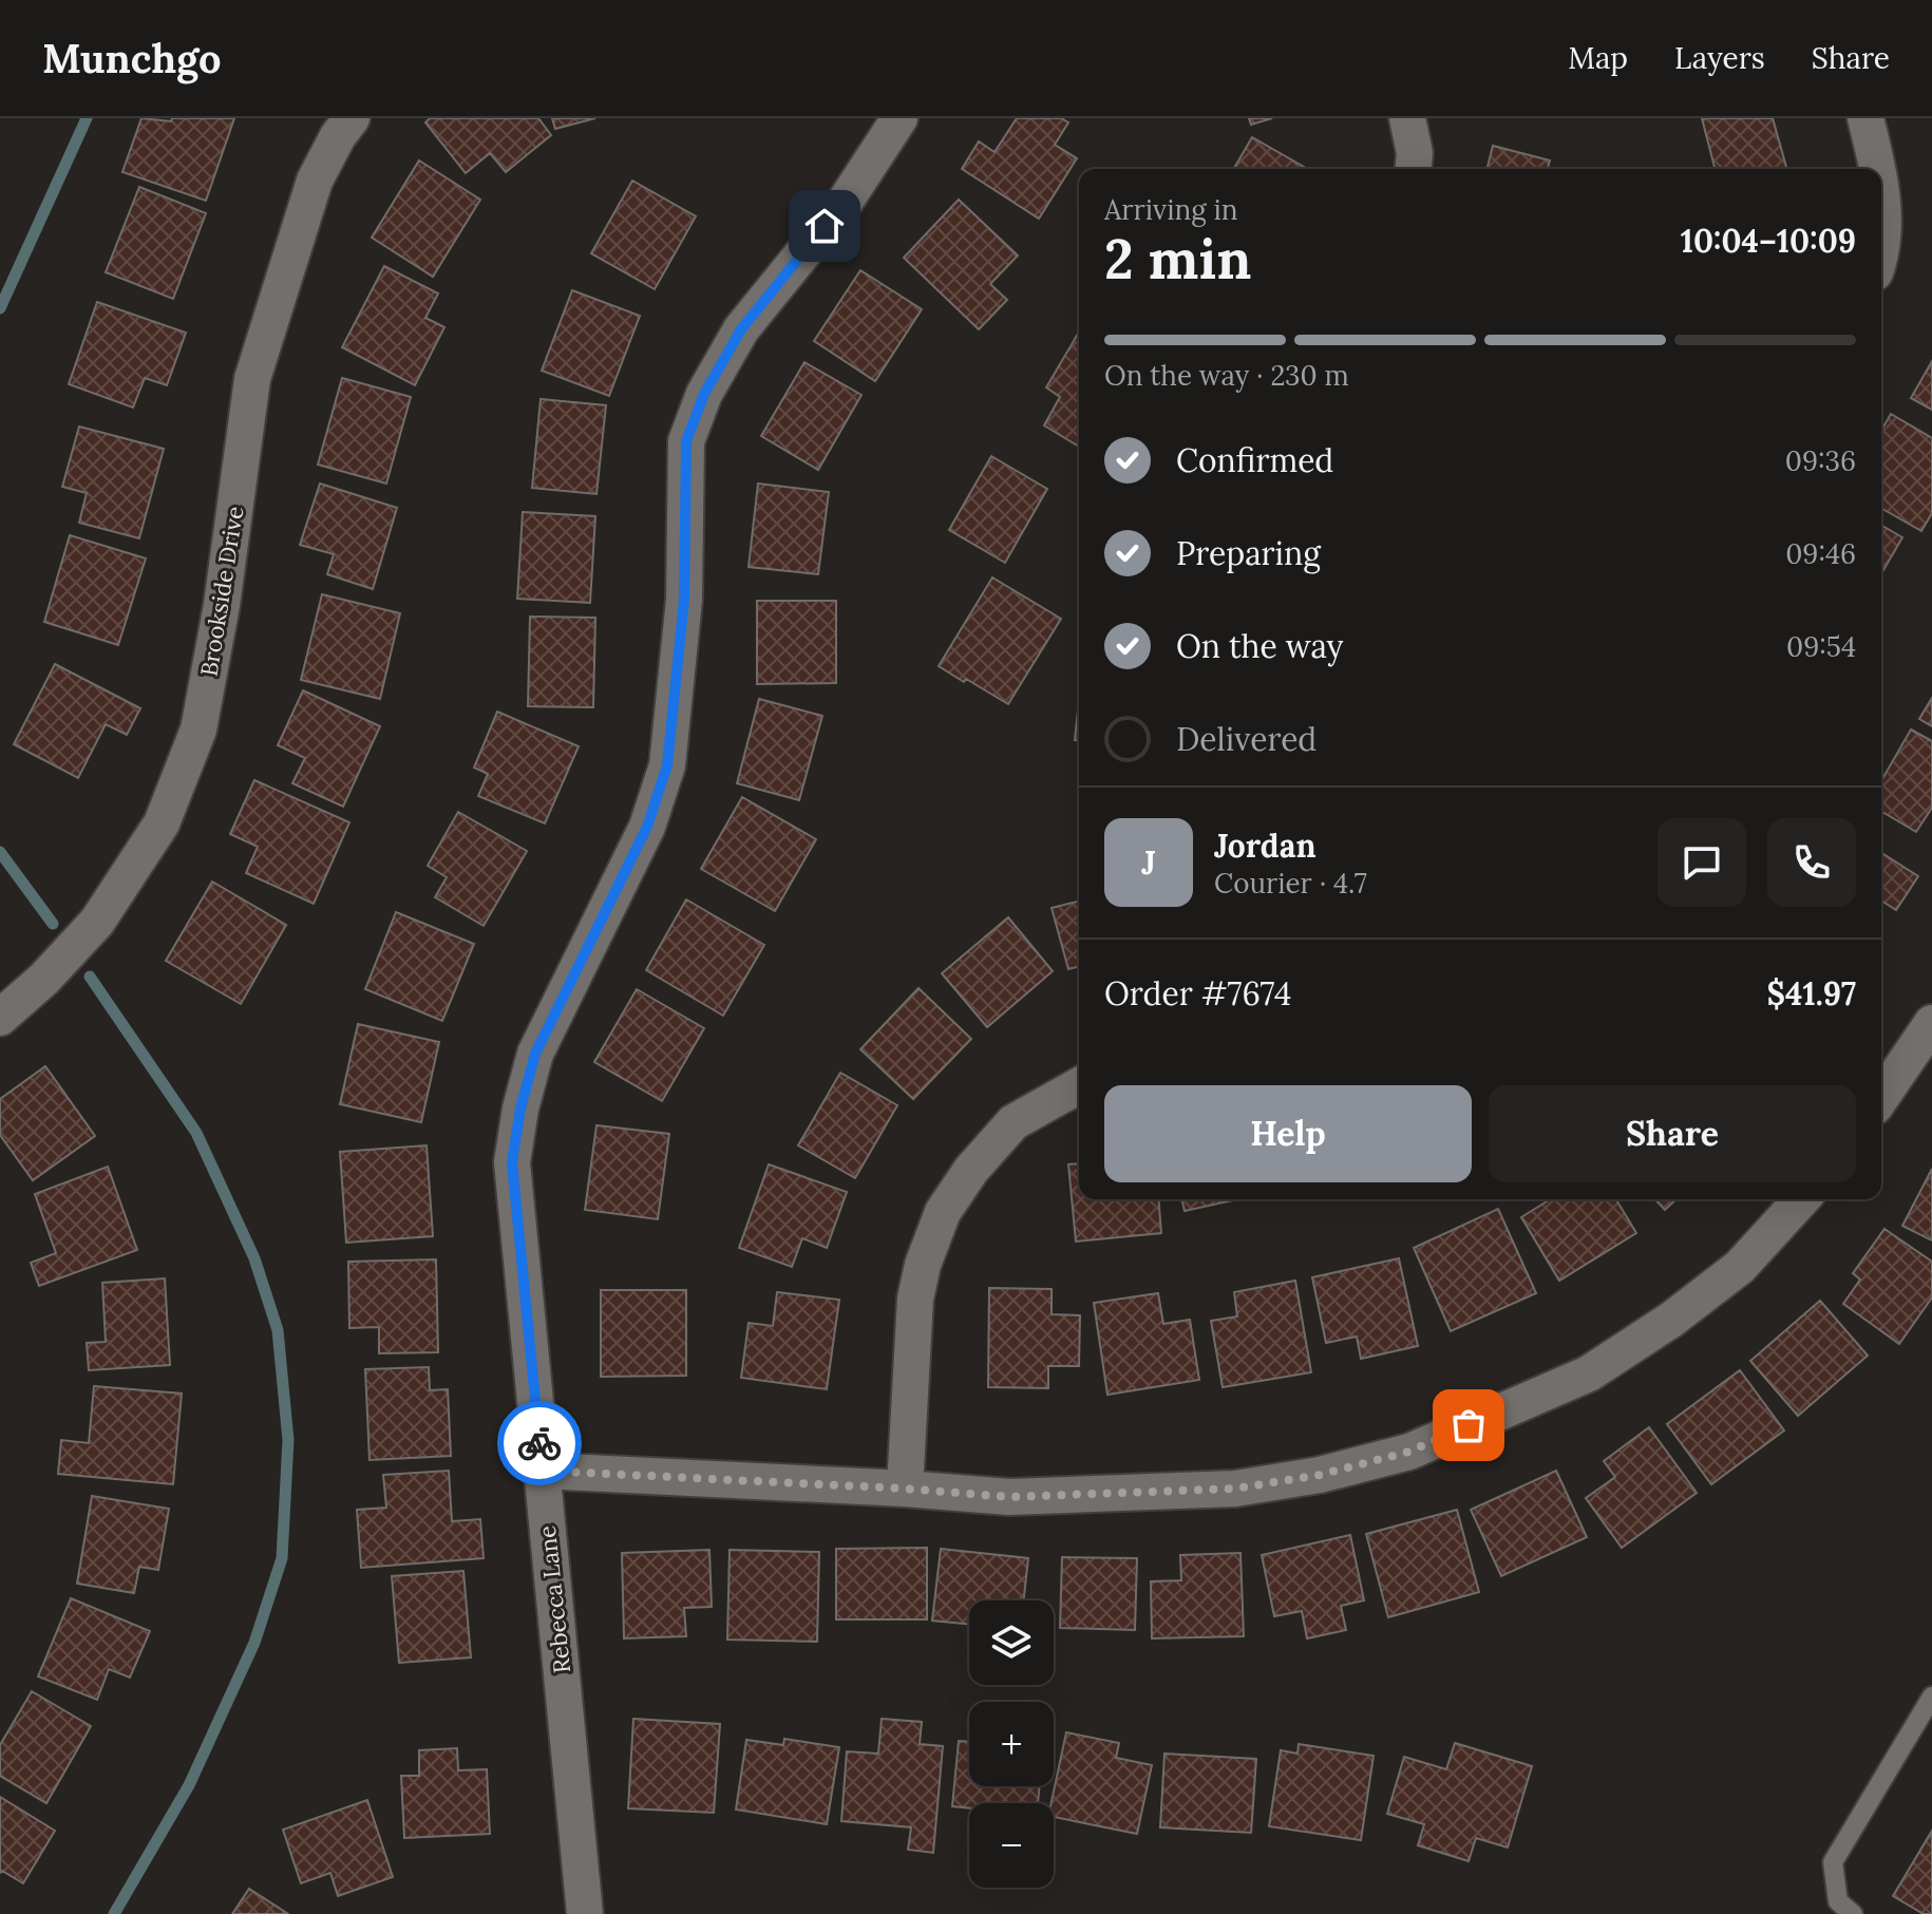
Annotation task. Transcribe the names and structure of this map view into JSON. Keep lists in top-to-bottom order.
{
  "streets": {
    "street": ["Brookside Drive", "Rebecca Lane"]
  },
  "page": {
    "header": "Munchgo",
    "nav": ["Map", "Layers", "Share"],
    "heading": ["2 min", "Arriving in", "10:04–10:09"],
    "panel": [
      "Jordan",
      "Courier · 4.7",
      "Order #7674",
      "$41.97"
    ],
    "bar": "On the way · 230 m",
    "list": [
      ["Confirmed", "09:36"],
      ["Preparing", "09:46"],
      ["On the way", "09:54"],
      "Delivered"
    ],
    "round": "J",
    "buttons": ["Help", "Share"],
    "map_buttons": ["+", "−"]
  }
}
